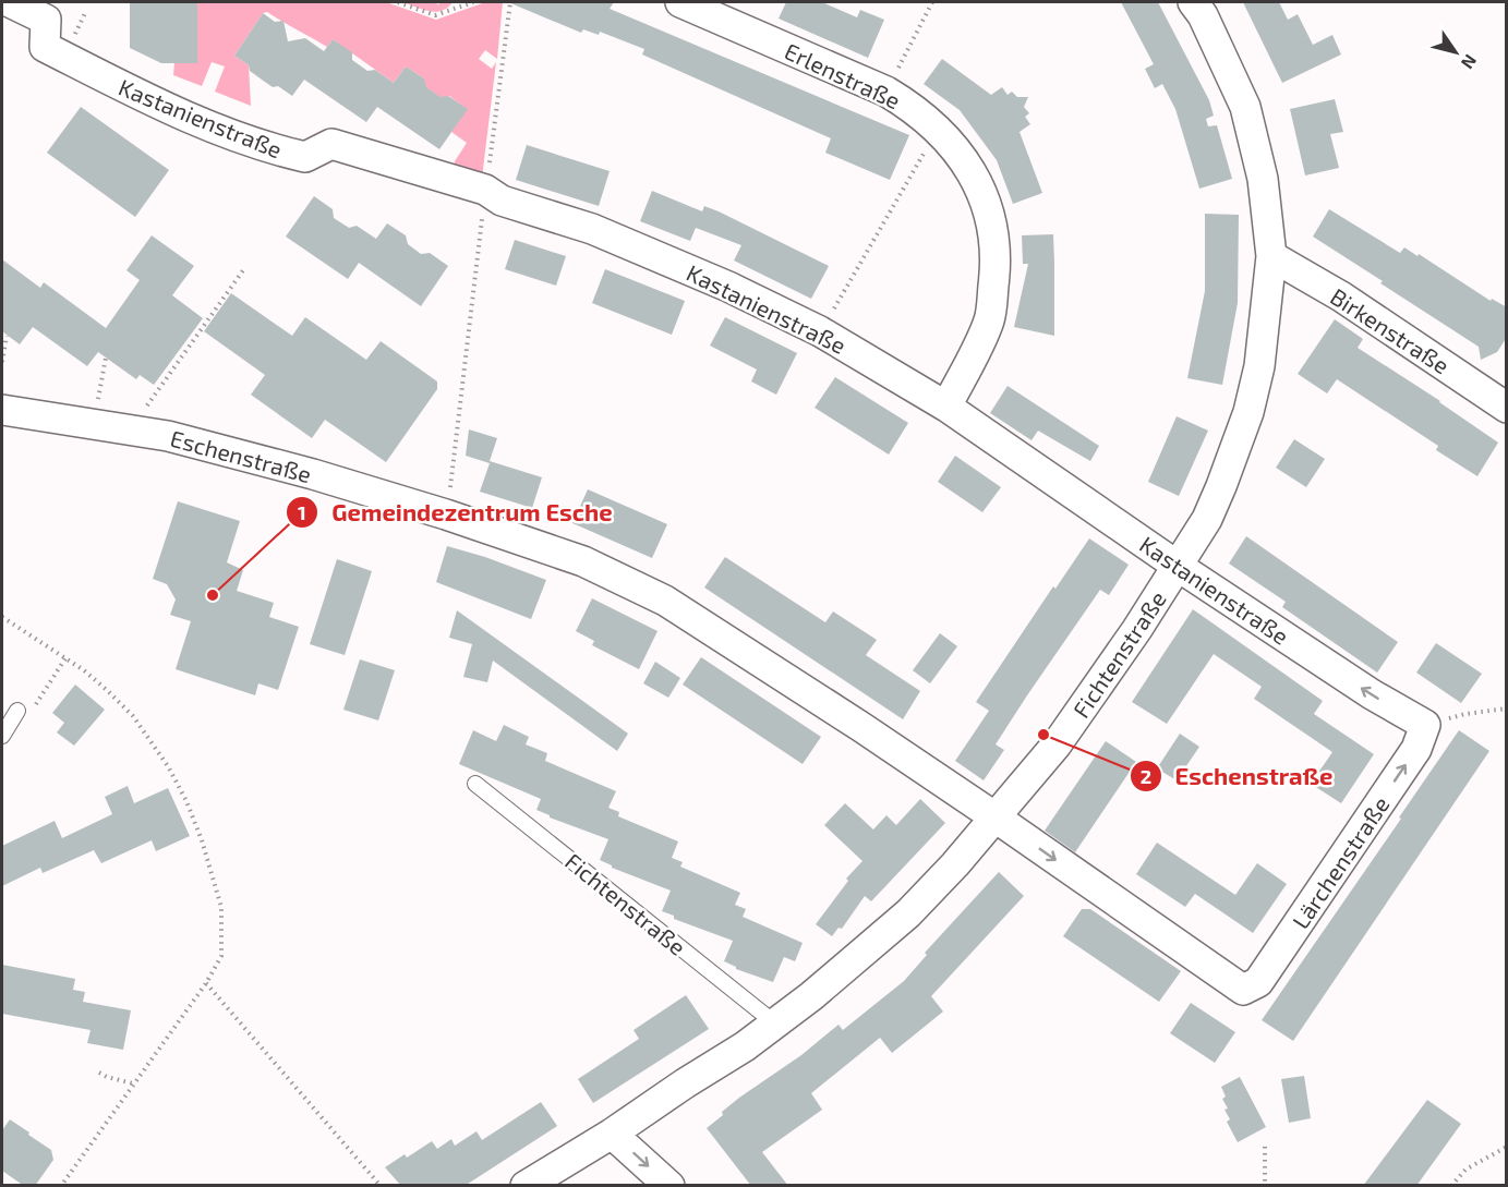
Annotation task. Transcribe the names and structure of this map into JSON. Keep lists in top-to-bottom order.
{
  "streets": {
    "street": [
      "Erlenstraße",
      "Kastanienstraße",
      "Birkenstraße",
      "Eschenstraße",
      "Fichtenstraße",
      "Lärchenstraße"
    ]
  },
  "crossings": [
    ["Erlenstraße", "Kastanienstraße"],
    ["Kastanienstraße", "Fichtenstraße"],
    ["Kastanienstraße", "Lärchenstraße"],
    ["Birkenstraße", "Fichtenstraße"],
    ["Eschenstraße", "Fichtenstraße"],
    ["Eschenstraße", "Lärchenstraße"]
  ],
  "one_way": ["Lärchenstraße"],
  "places": ["Gemeindezentrum Esche", "Eschenstraße"],
  "north": "bottom right"
}
